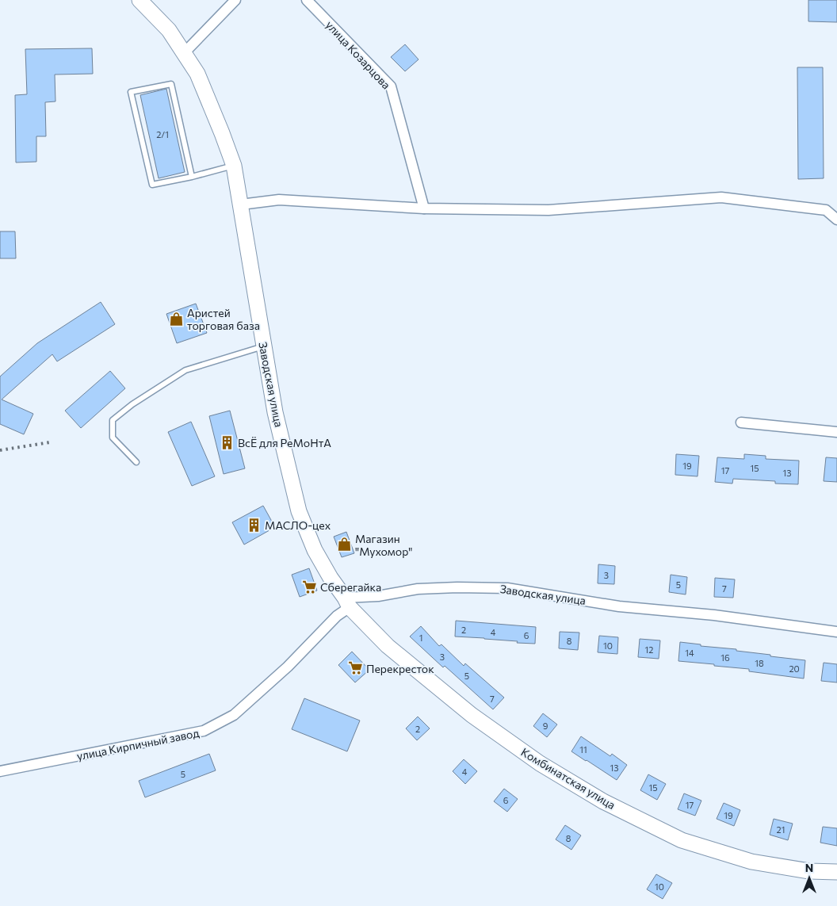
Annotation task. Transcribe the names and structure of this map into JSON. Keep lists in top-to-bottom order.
{
  "streets": {
    "main road": ["Заводская улица", "Комбинатская улица"],
    "street": ["улица Козарцова", "улица Кирпичный завод"]
  },
  "crossings": [
    ["Заводская улица", "улица Кирпичный завод"],
    ["Заводская улица", "Комбинатская улица"],
    ["улица Кирпичный завод", "Комбинатская улица"]
  ],
  "places": {
    "shop": ["Аристей торговая база", "Магазин \"Мухомор\""],
    "building": ["ВсЁ для РеМоНтА", "МАСЛО-цех"],
    "supermarket": ["Сберегайка", "Перекресток"]
  },
  "house_numbers": [
    "2/1",
    "19",
    "15",
    "17",
    "13",
    "3",
    "5",
    "7",
    "2",
    "4",
    "6",
    "1",
    "8",
    "10",
    "12",
    "14",
    "3",
    "16",
    "18",
    "20",
    "5",
    "7",
    "9",
    "2",
    "11",
    "13",
    "4",
    "5",
    "15",
    "6",
    "17",
    "19",
    "21",
    "8",
    "10"
  ],
  "north": "top"
}
